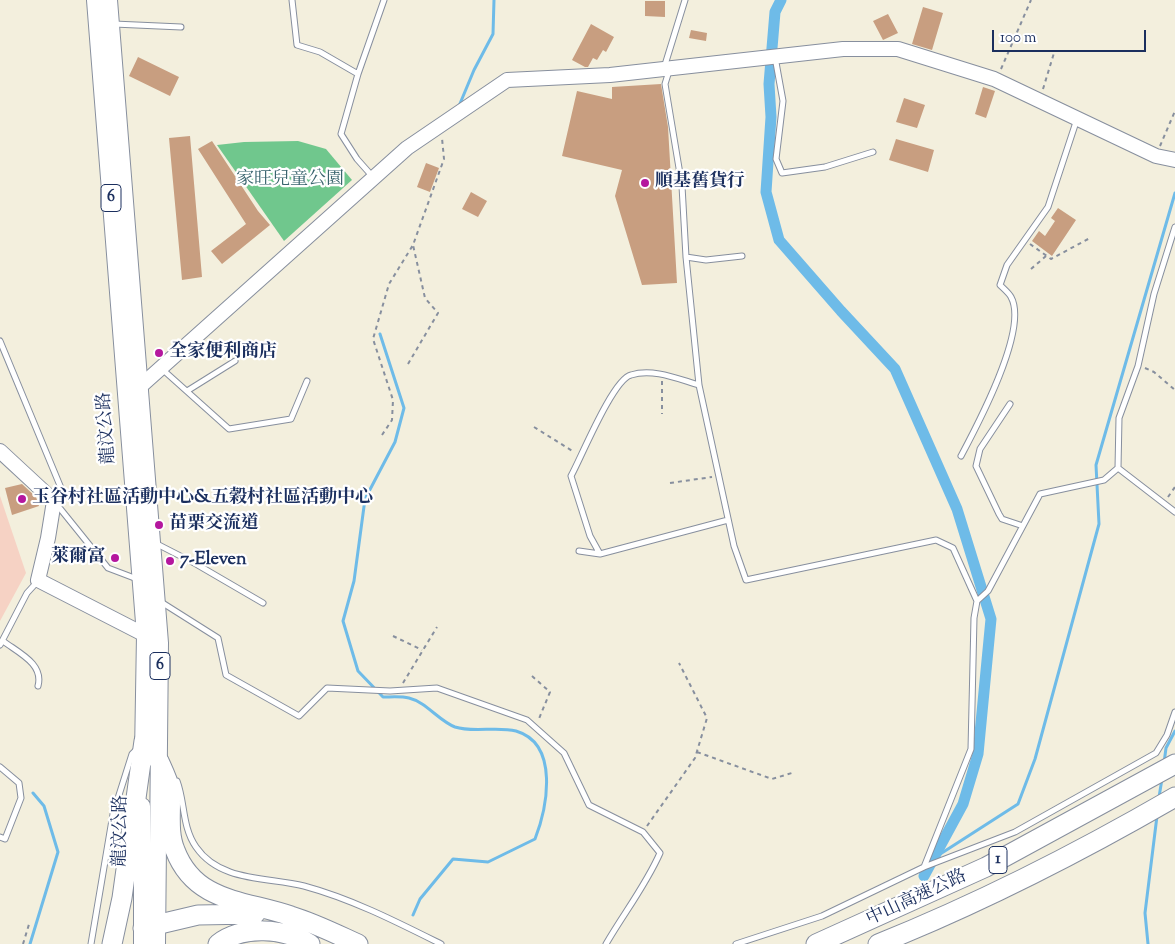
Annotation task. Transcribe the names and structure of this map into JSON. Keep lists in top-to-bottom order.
{
  "streets": {
    "highway": ["1", "中山高速公路"],
    "main road": ["6", "龍汶公路"]
  },
  "parks": ["家旺兒童公園"],
  "places": [
    "順基舊貨行",
    "全家便利商店",
    "玉谷村社區活動中心&五穀村社區活動中心",
    "苗栗交流道",
    "萊爾富",
    "7-Eleven"
  ],
  "scale_bar": "100 m"
}
